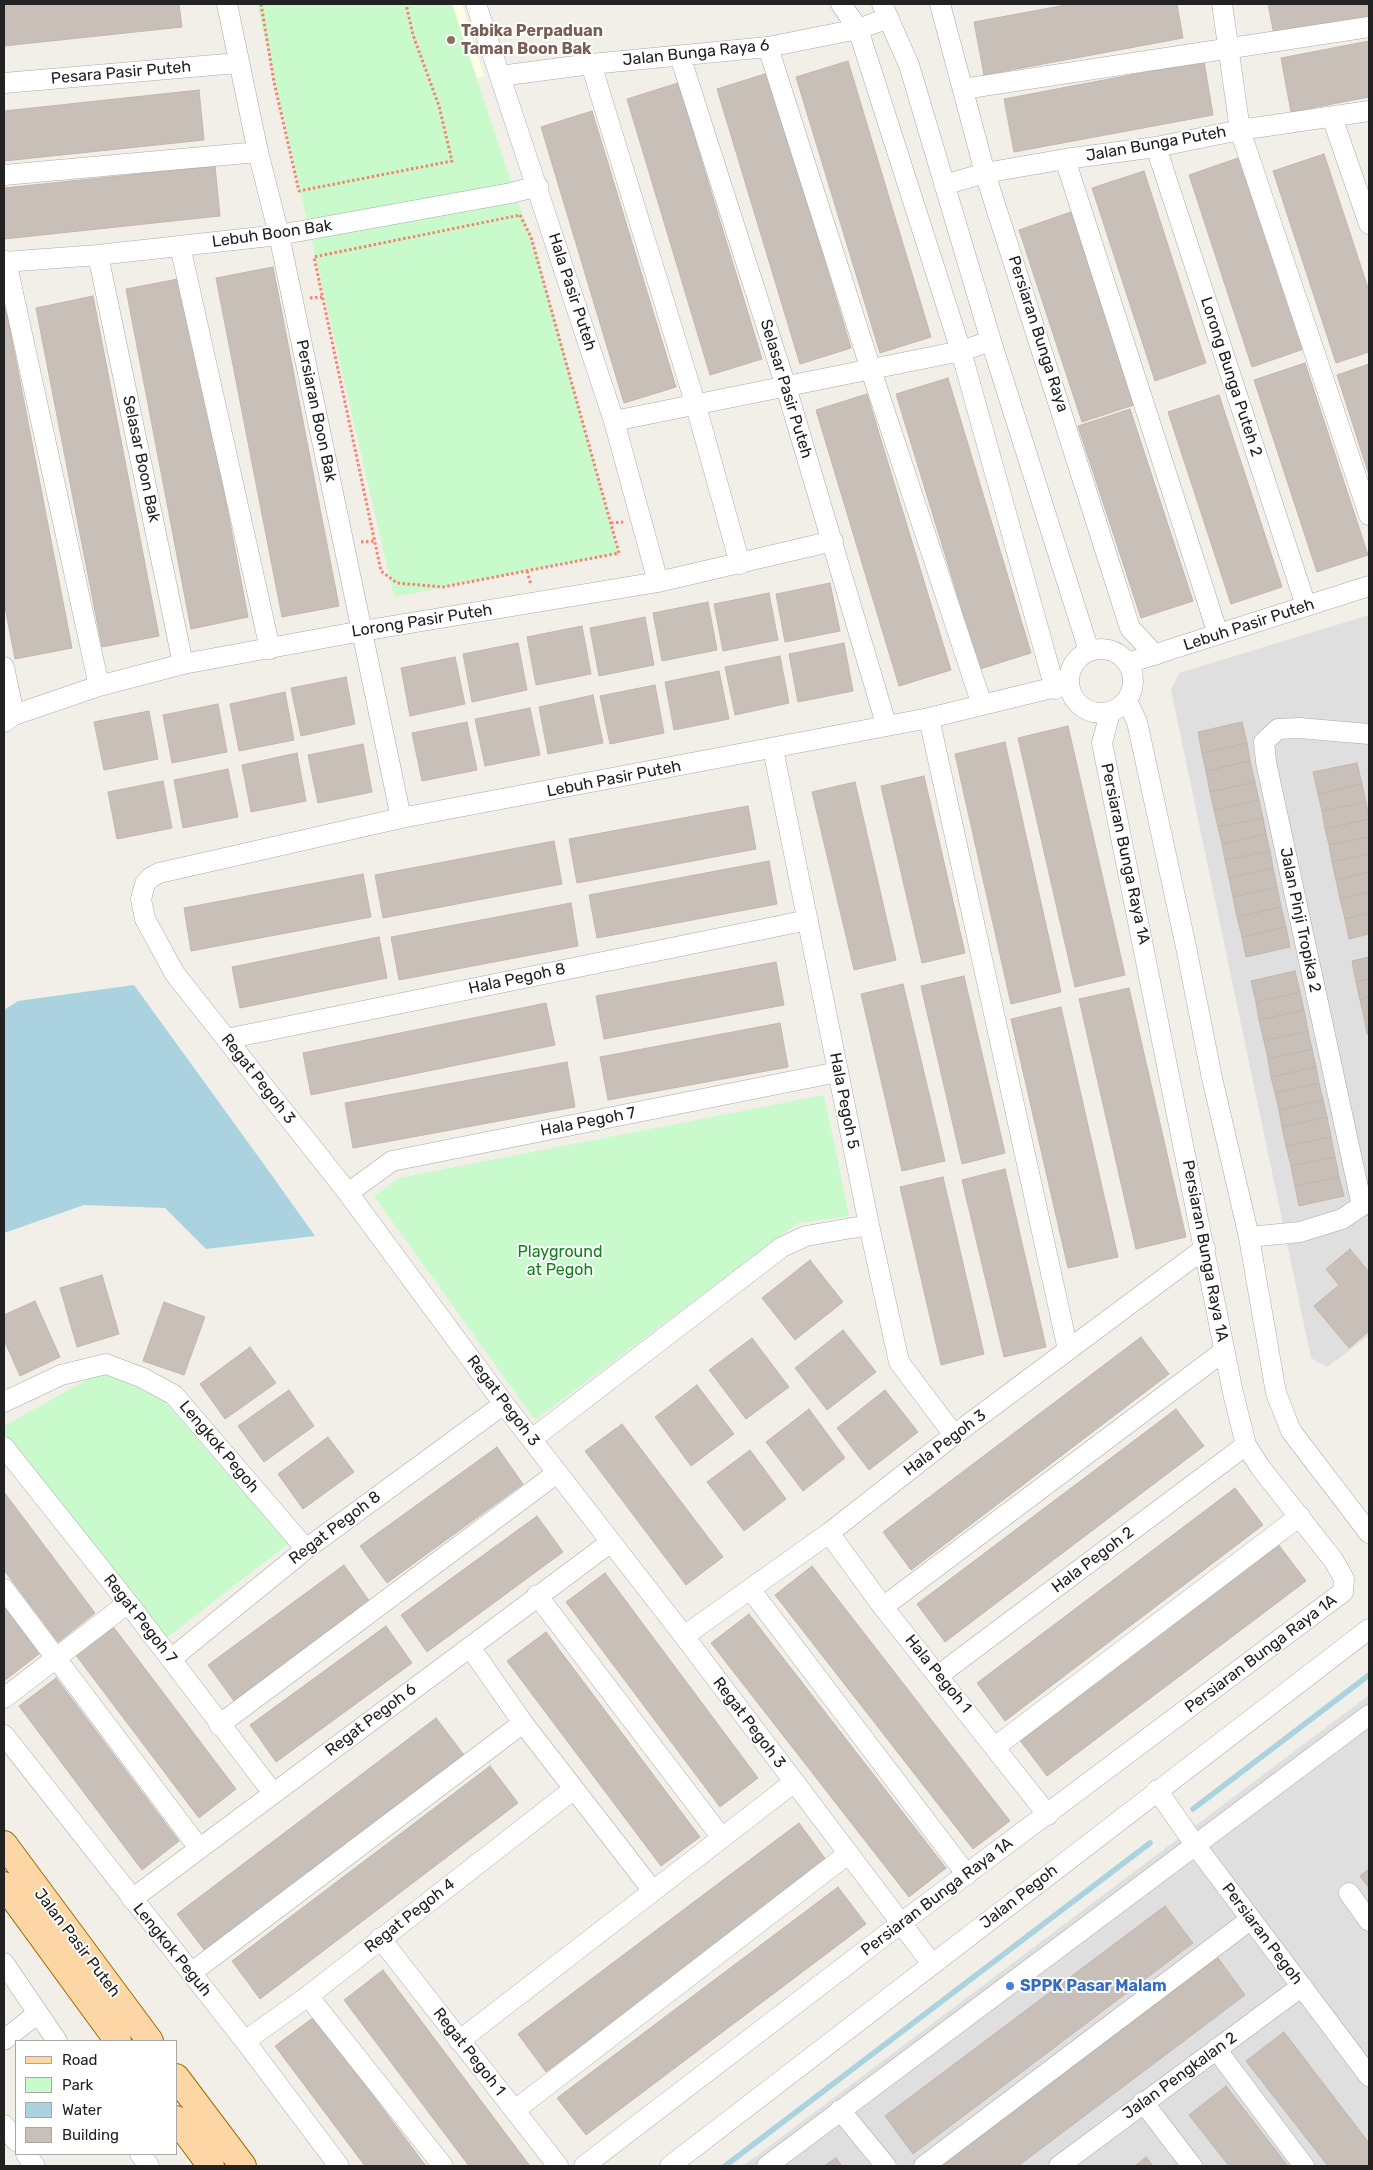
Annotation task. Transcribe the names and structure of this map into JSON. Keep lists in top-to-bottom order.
{
  "streets": {
    "main road": ["Jalan Pasir Puteh"],
    "street": [
      "Jalan Bunga Raya 6",
      "Pesara Pasir Puteh",
      "Jalan Bunga Puteh",
      "Lebuh Boon Bak",
      "Hala Pasir Puteh",
      "Persiaran Bunga Raya",
      "Lorong Bunga Puteh 2",
      "Selasar Pasir Puteh",
      "Persiaran Boon Bak",
      "Selasar Boon Bak",
      "Lorong Pasir Puteh",
      "Lebuh Pasir Puteh",
      "Persiaran Bunga Raya 1A",
      "Jalan Pinji Tropika 2",
      "Hala Pegoh 8",
      "Regat Pegoh 3",
      "Hala Pegoh 5",
      "Hala Pegoh 7",
      "Hala Pegoh 3",
      "Lengkok Pegoh",
      "Regat Pegoh 8",
      "Hala Pegoh 2",
      "Regat Pegoh 7",
      "Hala Pegoh 1",
      "Regat Pegoh 6",
      "Jalan Pegoh",
      "Regat Pegoh 4",
      "Persiaran Pegoh",
      "Lengkok Peguh",
      "Regat Pegoh 1",
      "Jalan Pengkalan 2"
    ]
  },
  "crossings": [
    ["Jalan Bunga Raya 6", "Hala Pasir Puteh"],
    ["Jalan Bunga Raya 6", "Selasar Pasir Puteh"],
    ["Pesara Pasir Puteh", "Persiaran Boon Bak"],
    ["Jalan Bunga Puteh", "Persiaran Bunga Raya"],
    ["Jalan Bunga Puteh", "Lorong Bunga Puteh 2"],
    ["Lebuh Boon Bak", "Hala Pasir Puteh"],
    ["Lebuh Boon Bak", "Persiaran Boon Bak"],
    ["Lebuh Boon Bak", "Selasar Boon Bak"],
    ["Hala Pasir Puteh", "Lorong Pasir Puteh"],
    ["Persiaran Bunga Raya", "Lebuh Pasir Puteh"],
    ["Lorong Bunga Puteh 2", "Lebuh Pasir Puteh"],
    ["Selasar Pasir Puteh", "Lorong Pasir Puteh"],
    ["Selasar Pasir Puteh", "Lebuh Pasir Puteh"],
    ["Persiaran Boon Bak", "Lorong Pasir Puteh"],
    ["Persiaran Boon Bak", "Lebuh Pasir Puteh"],
    ["Selasar Boon Bak", "Lorong Pasir Puteh"],
    ["Lebuh Pasir Puteh", "Persiaran Bunga Raya 1A"],
    ["Lebuh Pasir Puteh", "Regat Pegoh 3"],
    ["Lebuh Pasir Puteh", "Hala Pegoh 5"],
    ["Persiaran Bunga Raya 1A", "Regat Pegoh 3"],
    ["Persiaran Bunga Raya 1A", "Hala Pegoh 3"],
    ["Persiaran Bunga Raya 1A", "Hala Pegoh 2"],
    ["Persiaran Bunga Raya 1A", "Hala Pegoh 1"],
    ["Hala Pegoh 8", "Regat Pegoh 3"],
    ["Hala Pegoh 8", "Hala Pegoh 5"],
    ["Regat Pegoh 3", "Hala Pegoh 7"],
    ["Regat Pegoh 3", "Hala Pegoh 3"],
    ["Regat Pegoh 3", "Regat Pegoh 8"],
    ["Regat Pegoh 3", "Regat Pegoh 6"],
    ["Regat Pegoh 3", "Jalan Pegoh"],
    ["Hala Pegoh 5", "Hala Pegoh 7"],
    ["Hala Pegoh 5", "Hala Pegoh 3"],
    ["Hala Pegoh 3", "Hala Pegoh 1"],
    ["Lengkok Pegoh", "Regat Pegoh 8"],
    ["Regat Pegoh 8", "Regat Pegoh 7"],
    ["Hala Pegoh 2", "Hala Pegoh 1"],
    ["Regat Pegoh 7", "Regat Pegoh 6"],
    ["Regat Pegoh 6", "Lengkok Peguh"],
    ["Jalan Pegoh", "Persiaran Pegoh"],
    ["Regat Pegoh 4", "Lengkok Peguh"],
    ["Regat Pegoh 4", "Regat Pegoh 1"],
    ["Persiaran Pegoh", "Jalan Pengkalan 2"]
  ],
  "parks": ["Playground at Pegoh"],
  "places": ["Tabika Perpaduan Taman Boon Bak", "SPPK Pasar Malam"],
  "legend": [
    "Road",
    "Park",
    "Water",
    "Building"
  ]
}
